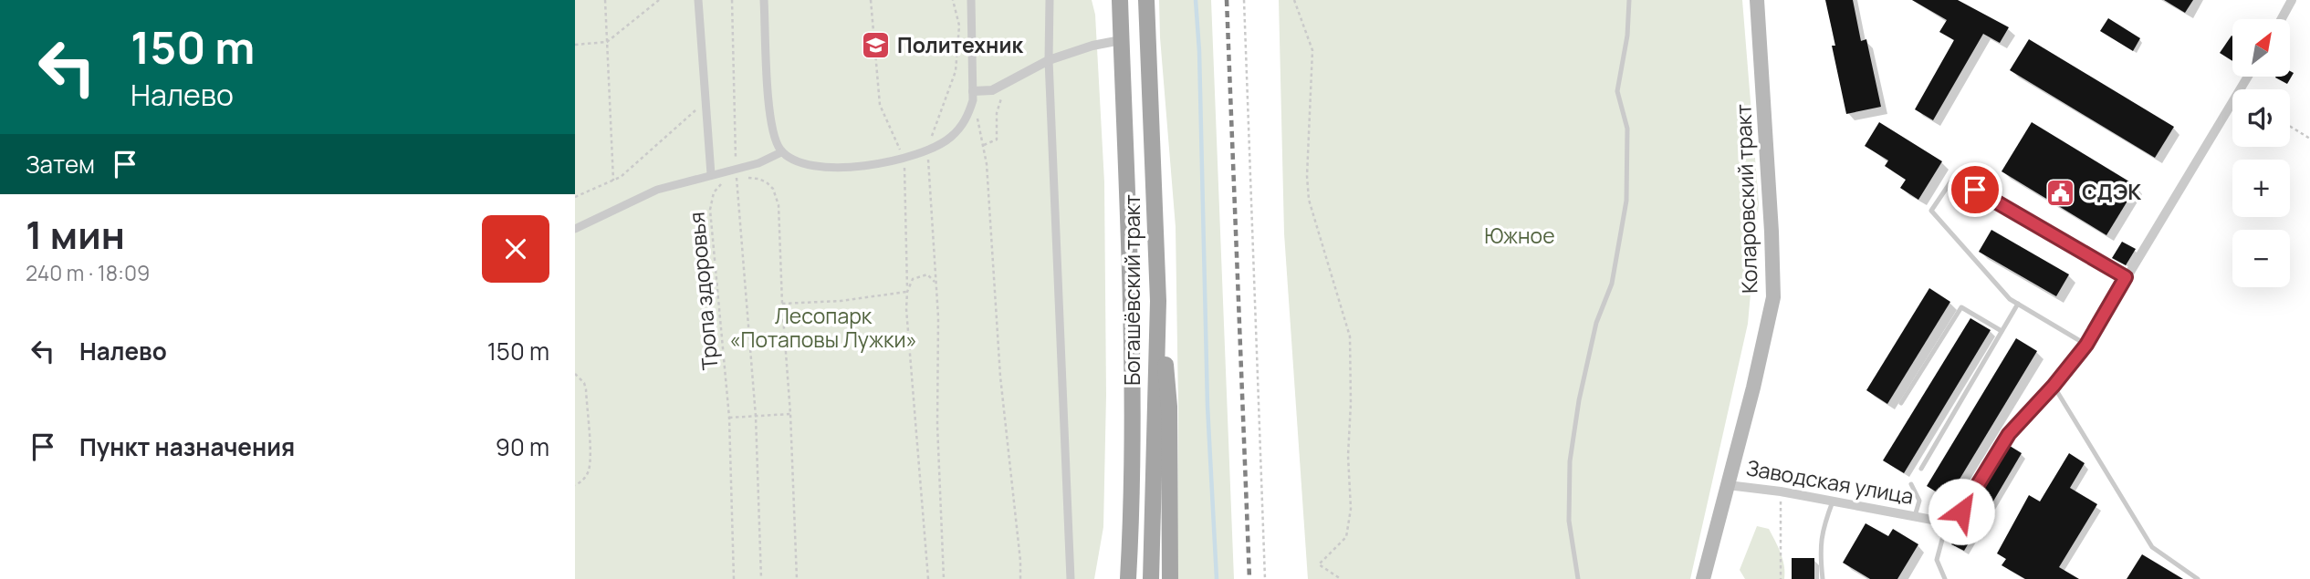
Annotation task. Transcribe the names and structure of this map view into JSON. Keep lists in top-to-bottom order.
{
  "streets": {
    "main road": ["Коларовский тракт", "Богашёвский тракт"],
    "street": ["Заводская улица"],
    "path": ["Тропа здоровья"]
  },
  "crossings": [
    ["Коларовский тракт", "Заводская улица"]
  ],
  "parks": ["Южное", "Лесопарк «Потаповы Лужки»"],
  "places": {
    "school or university": ["Политехник"],
    "public building": ["СДЭК"]
  },
  "north": "top right",
  "page": {
    "turn": ["150 m", "Налево"],
    "map_buttons": ["+", "−"],
    "then": "Затем",
    "heading": ["1 мин", "240 m · 18:09"],
    "list": [
      {
        "name": "Налево",
        "value": "150 m"
      },
      {
        "name": "Пункт назначения",
        "value": "90 m"
      }
    ]
  }
}
